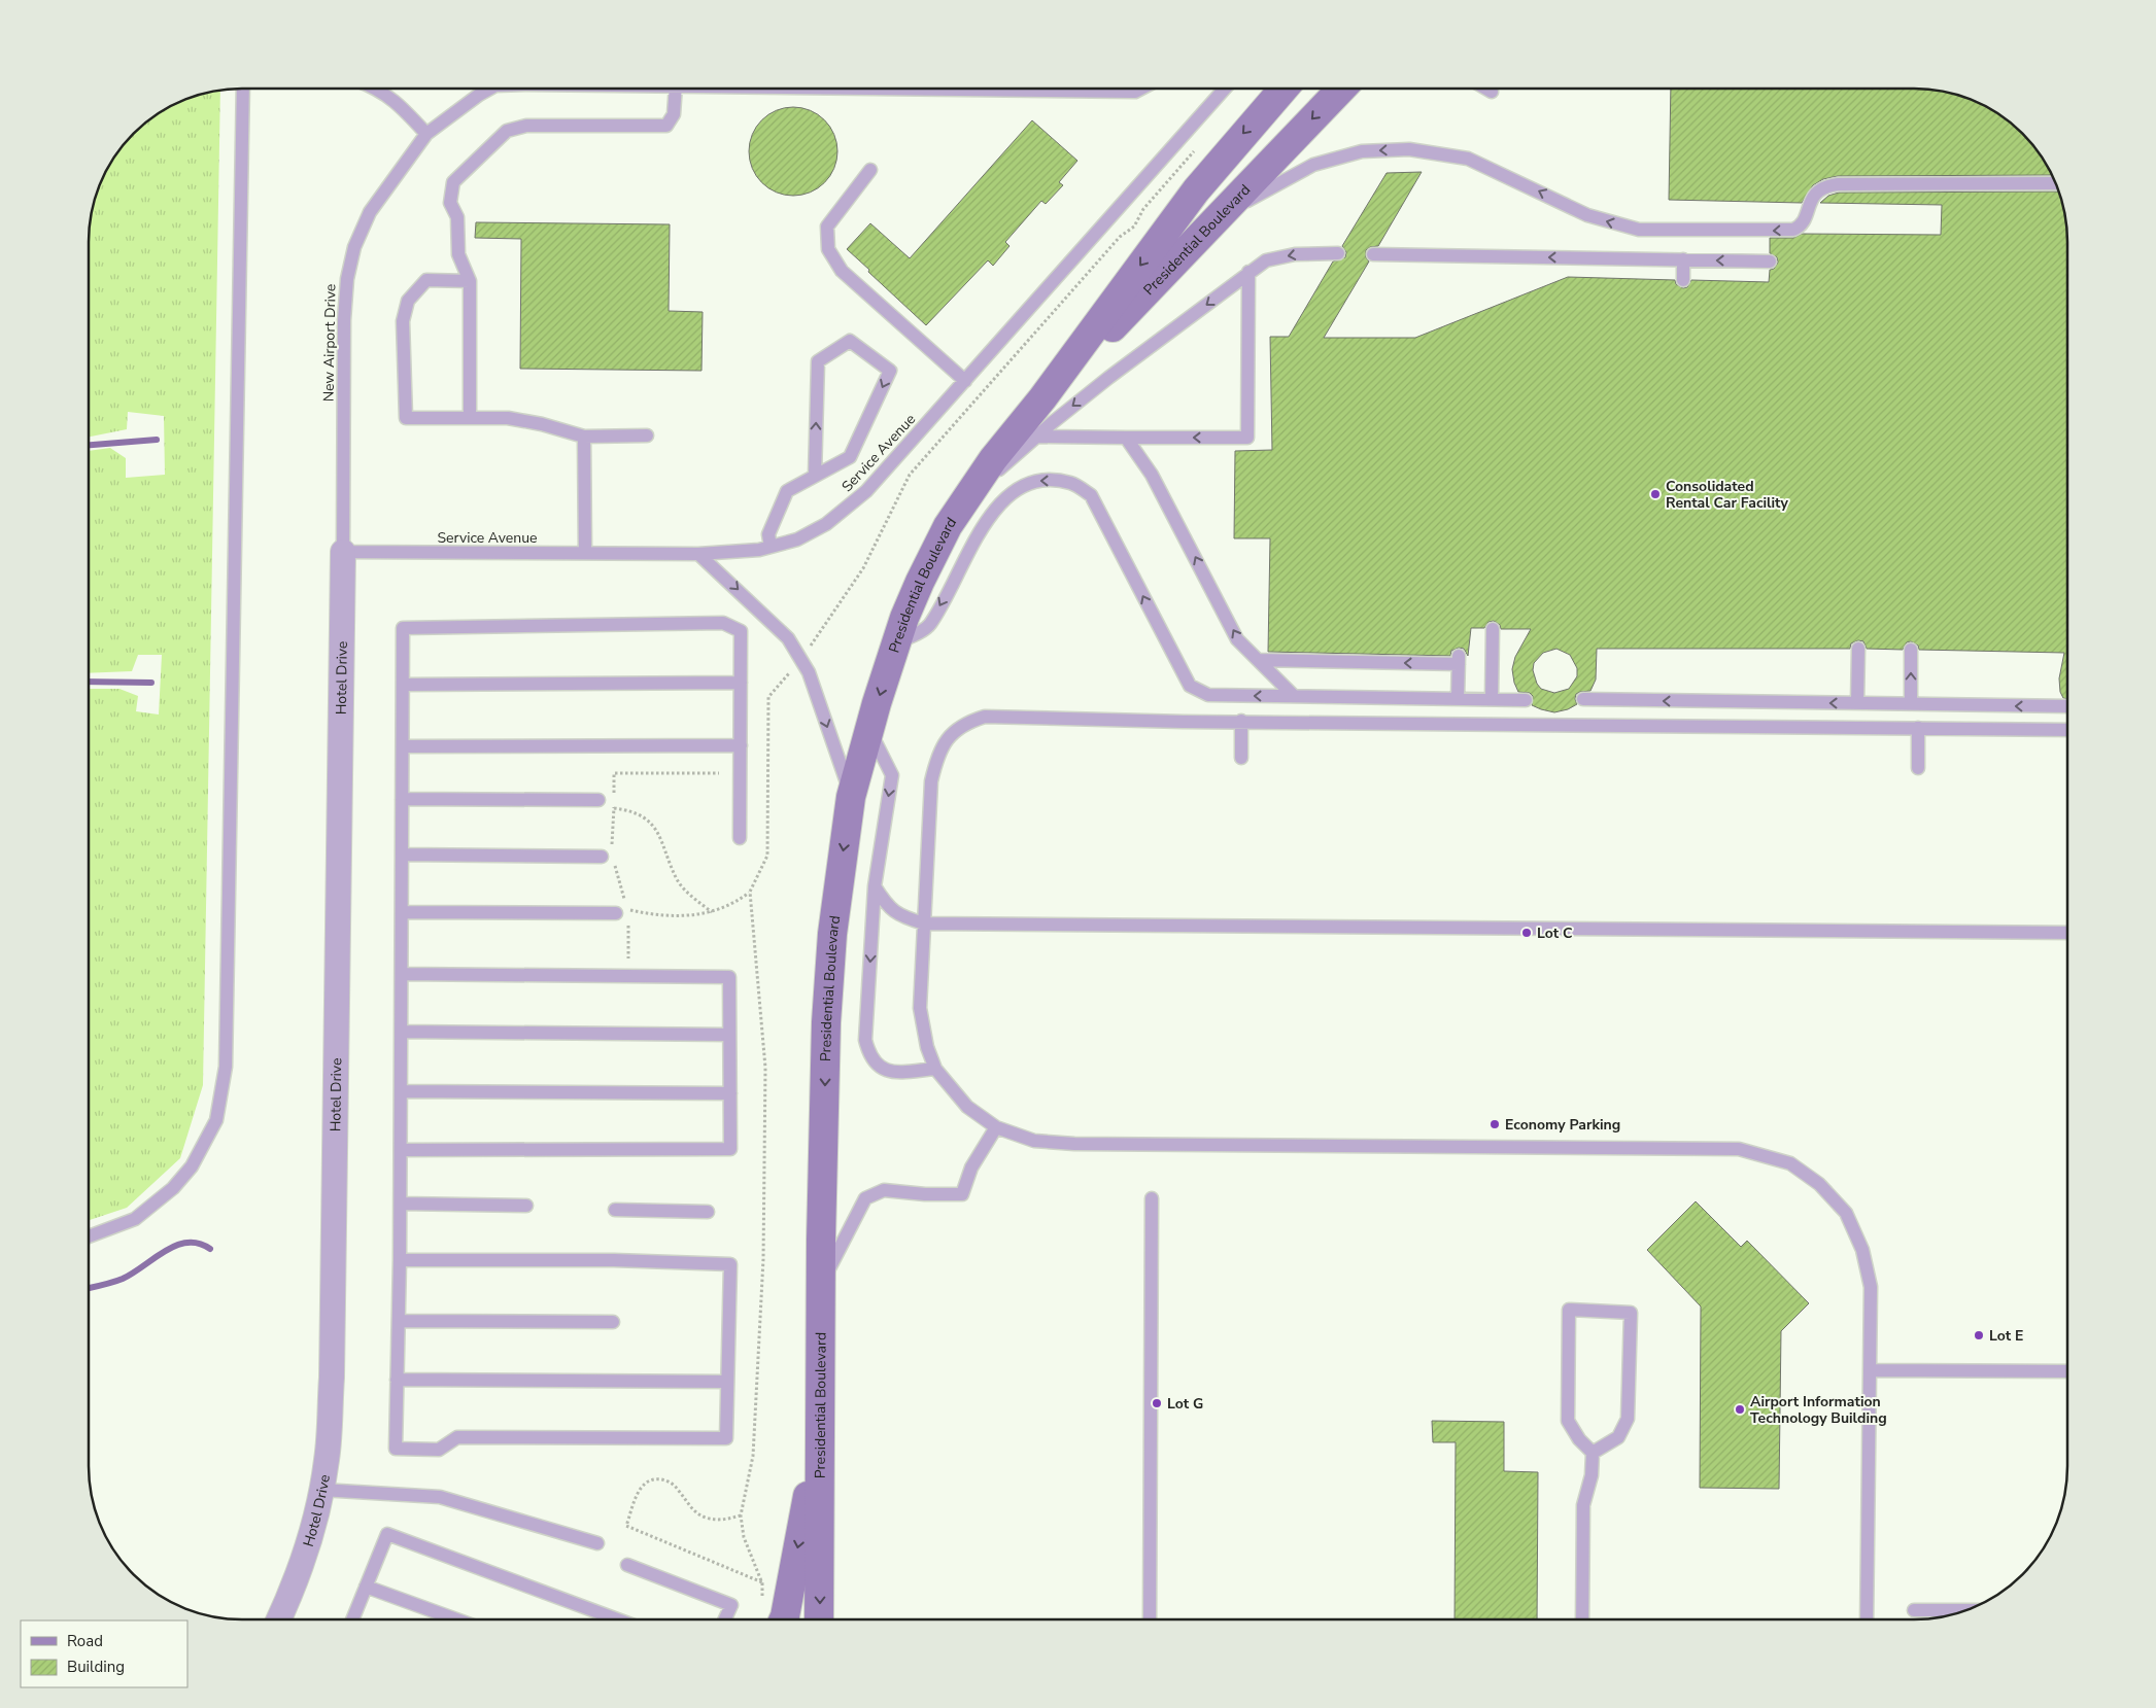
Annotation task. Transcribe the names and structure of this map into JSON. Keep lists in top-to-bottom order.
{
  "streets": {
    "main road": ["Presidential Boulevard"],
    "street": ["Hotel Drive"],
    "lane": ["New Airport Drive", "Service Avenue"]
  },
  "crossings": [
    ["New Airport Drive", "Service Avenue"],
    ["New Airport Drive", "Hotel Drive"],
    ["Service Avenue", "Hotel Drive"]
  ],
  "one_way": ["Presidential Boulevard"],
  "places": [
    "Consolidated Rental Car Facility",
    "Lot C",
    "Economy Parking",
    "Lot E",
    "Lot G",
    "Airport Information Technology Building"
  ],
  "legend": ["Road", "Building"]
}
